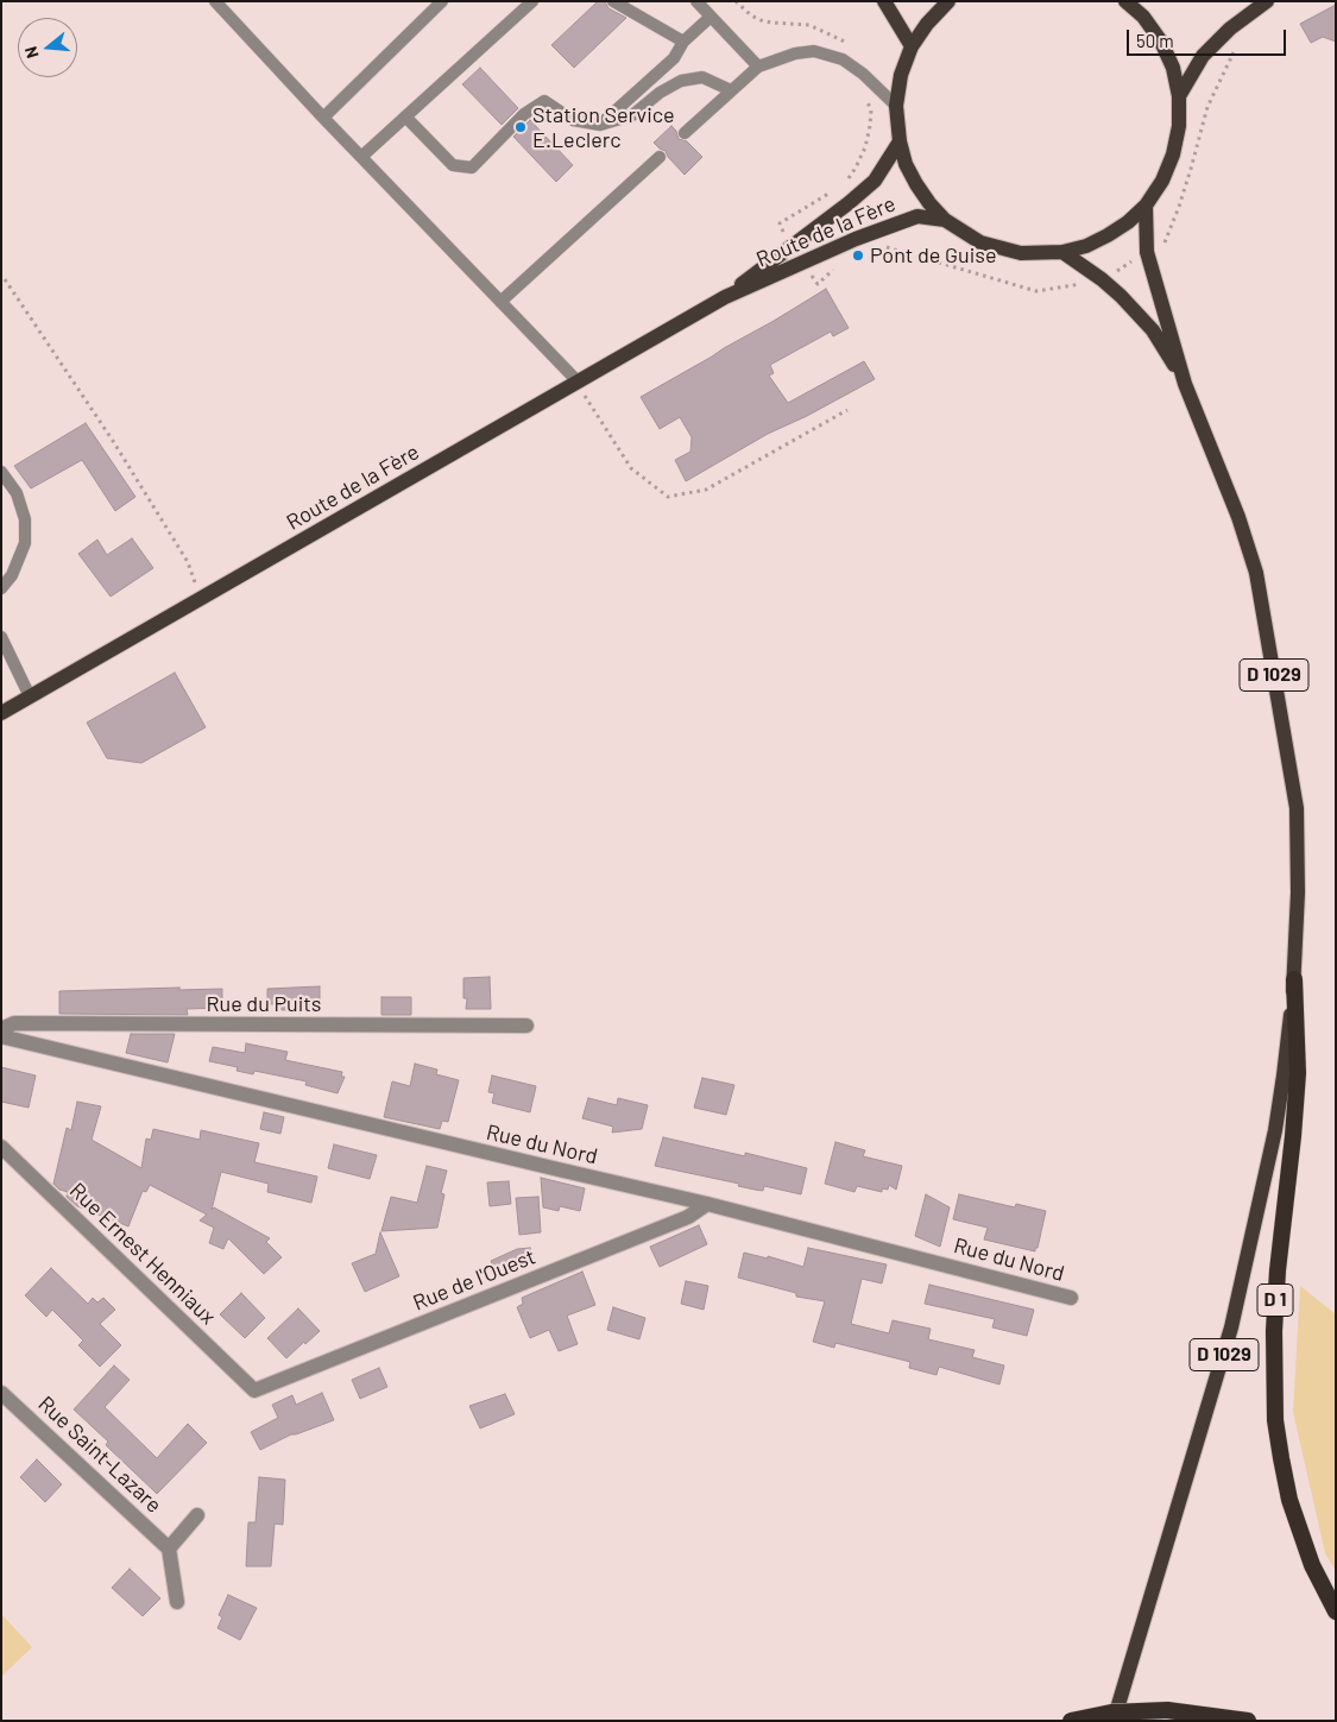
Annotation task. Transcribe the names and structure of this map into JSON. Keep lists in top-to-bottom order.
{
  "streets": {
    "highway": ["D 1"],
    "main road": ["Route de la Fère", "D 1029"],
    "street": [
      "Rue du Puits",
      "Rue du Nord",
      "Rue Ernest Henniaux",
      "Rue de l'Ouest",
      "Rue Saint-Lazare"
    ]
  },
  "crossings": [
    ["D 1029", "D 1"],
    ["Rue du Nord", "Rue de l'Ouest"],
    ["Rue Ernest Henniaux", "Rue de l'Ouest"]
  ],
  "places": ["Station Service E.Leclerc", "Pont de Guise"],
  "scale_bar": "50 m",
  "north": "left"
}
